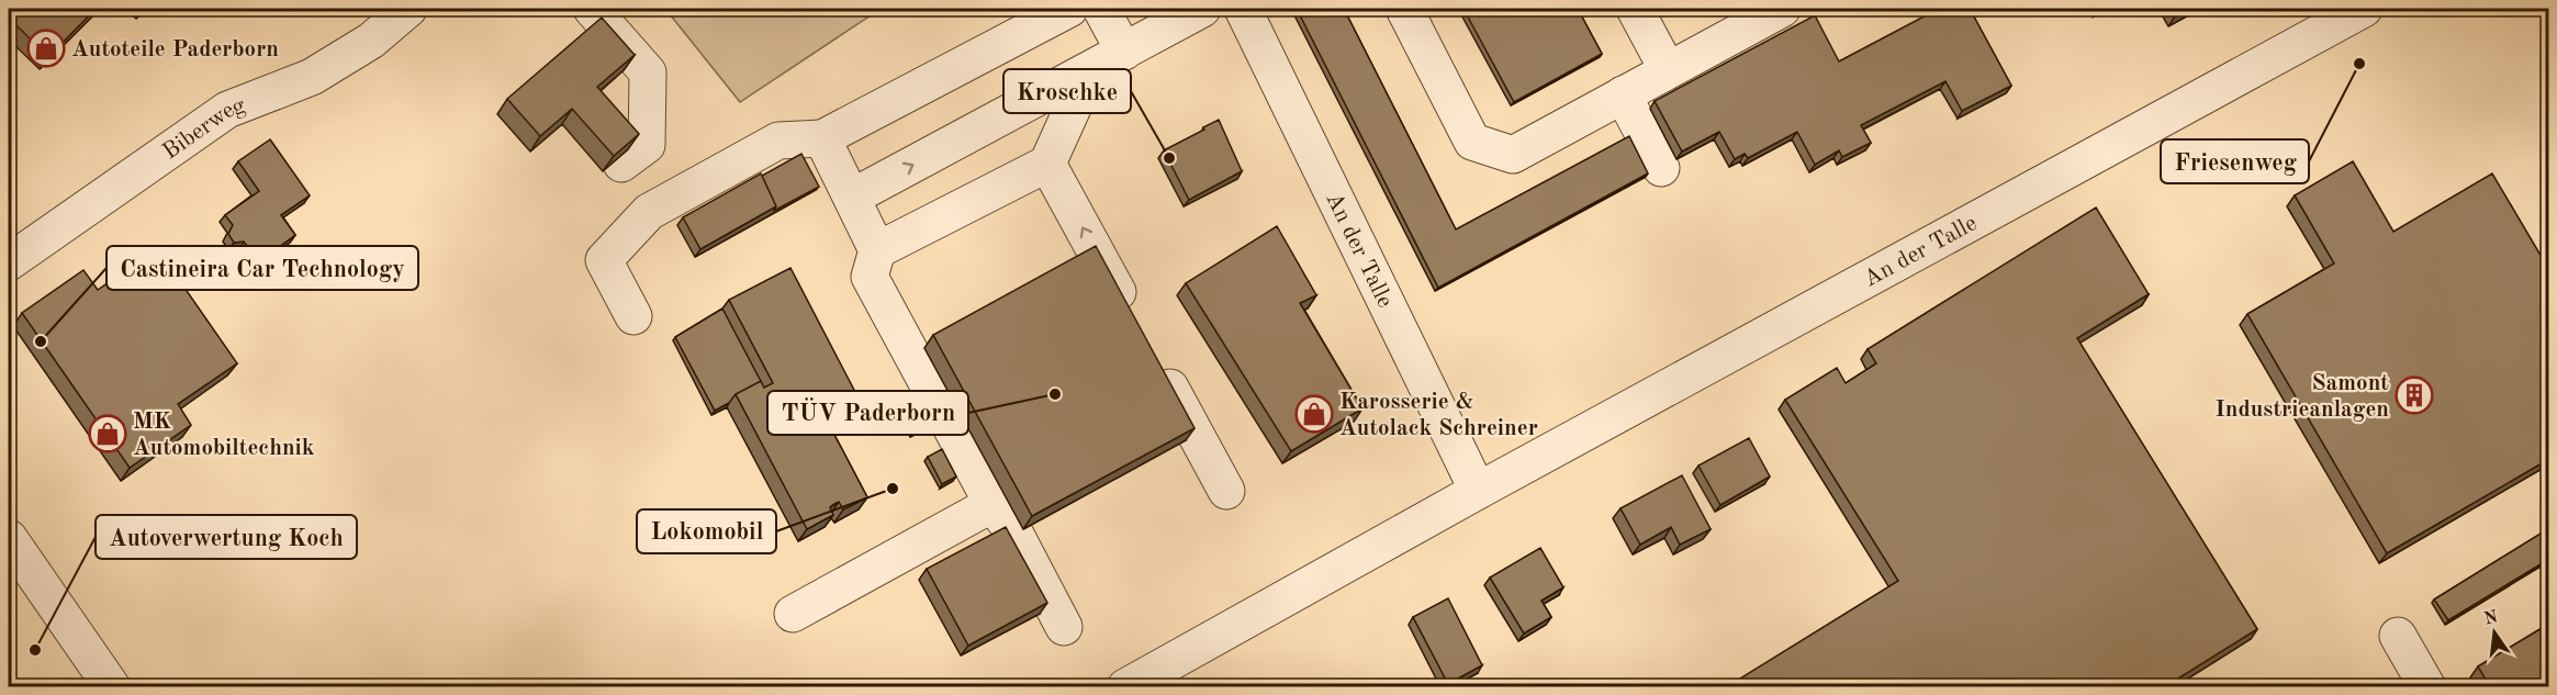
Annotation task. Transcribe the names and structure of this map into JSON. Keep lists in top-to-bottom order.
{
  "streets": {
    "street": ["Biberweg", "An der Talle"]
  },
  "places": {
    "shop": ["Autoteile Paderborn", "Karosserie & Autolack Schreiner", "MK Automobiltechnik"],
    "other": [
      "Friesenweg",
      "Kroschke",
      "Castineira Car Technology",
      "TÜV Paderborn",
      "Lokomobil",
      "Autoverwertung Koch"
    ],
    "building": ["Samont Industrieanlagen"]
  },
  "north": "top"
}
